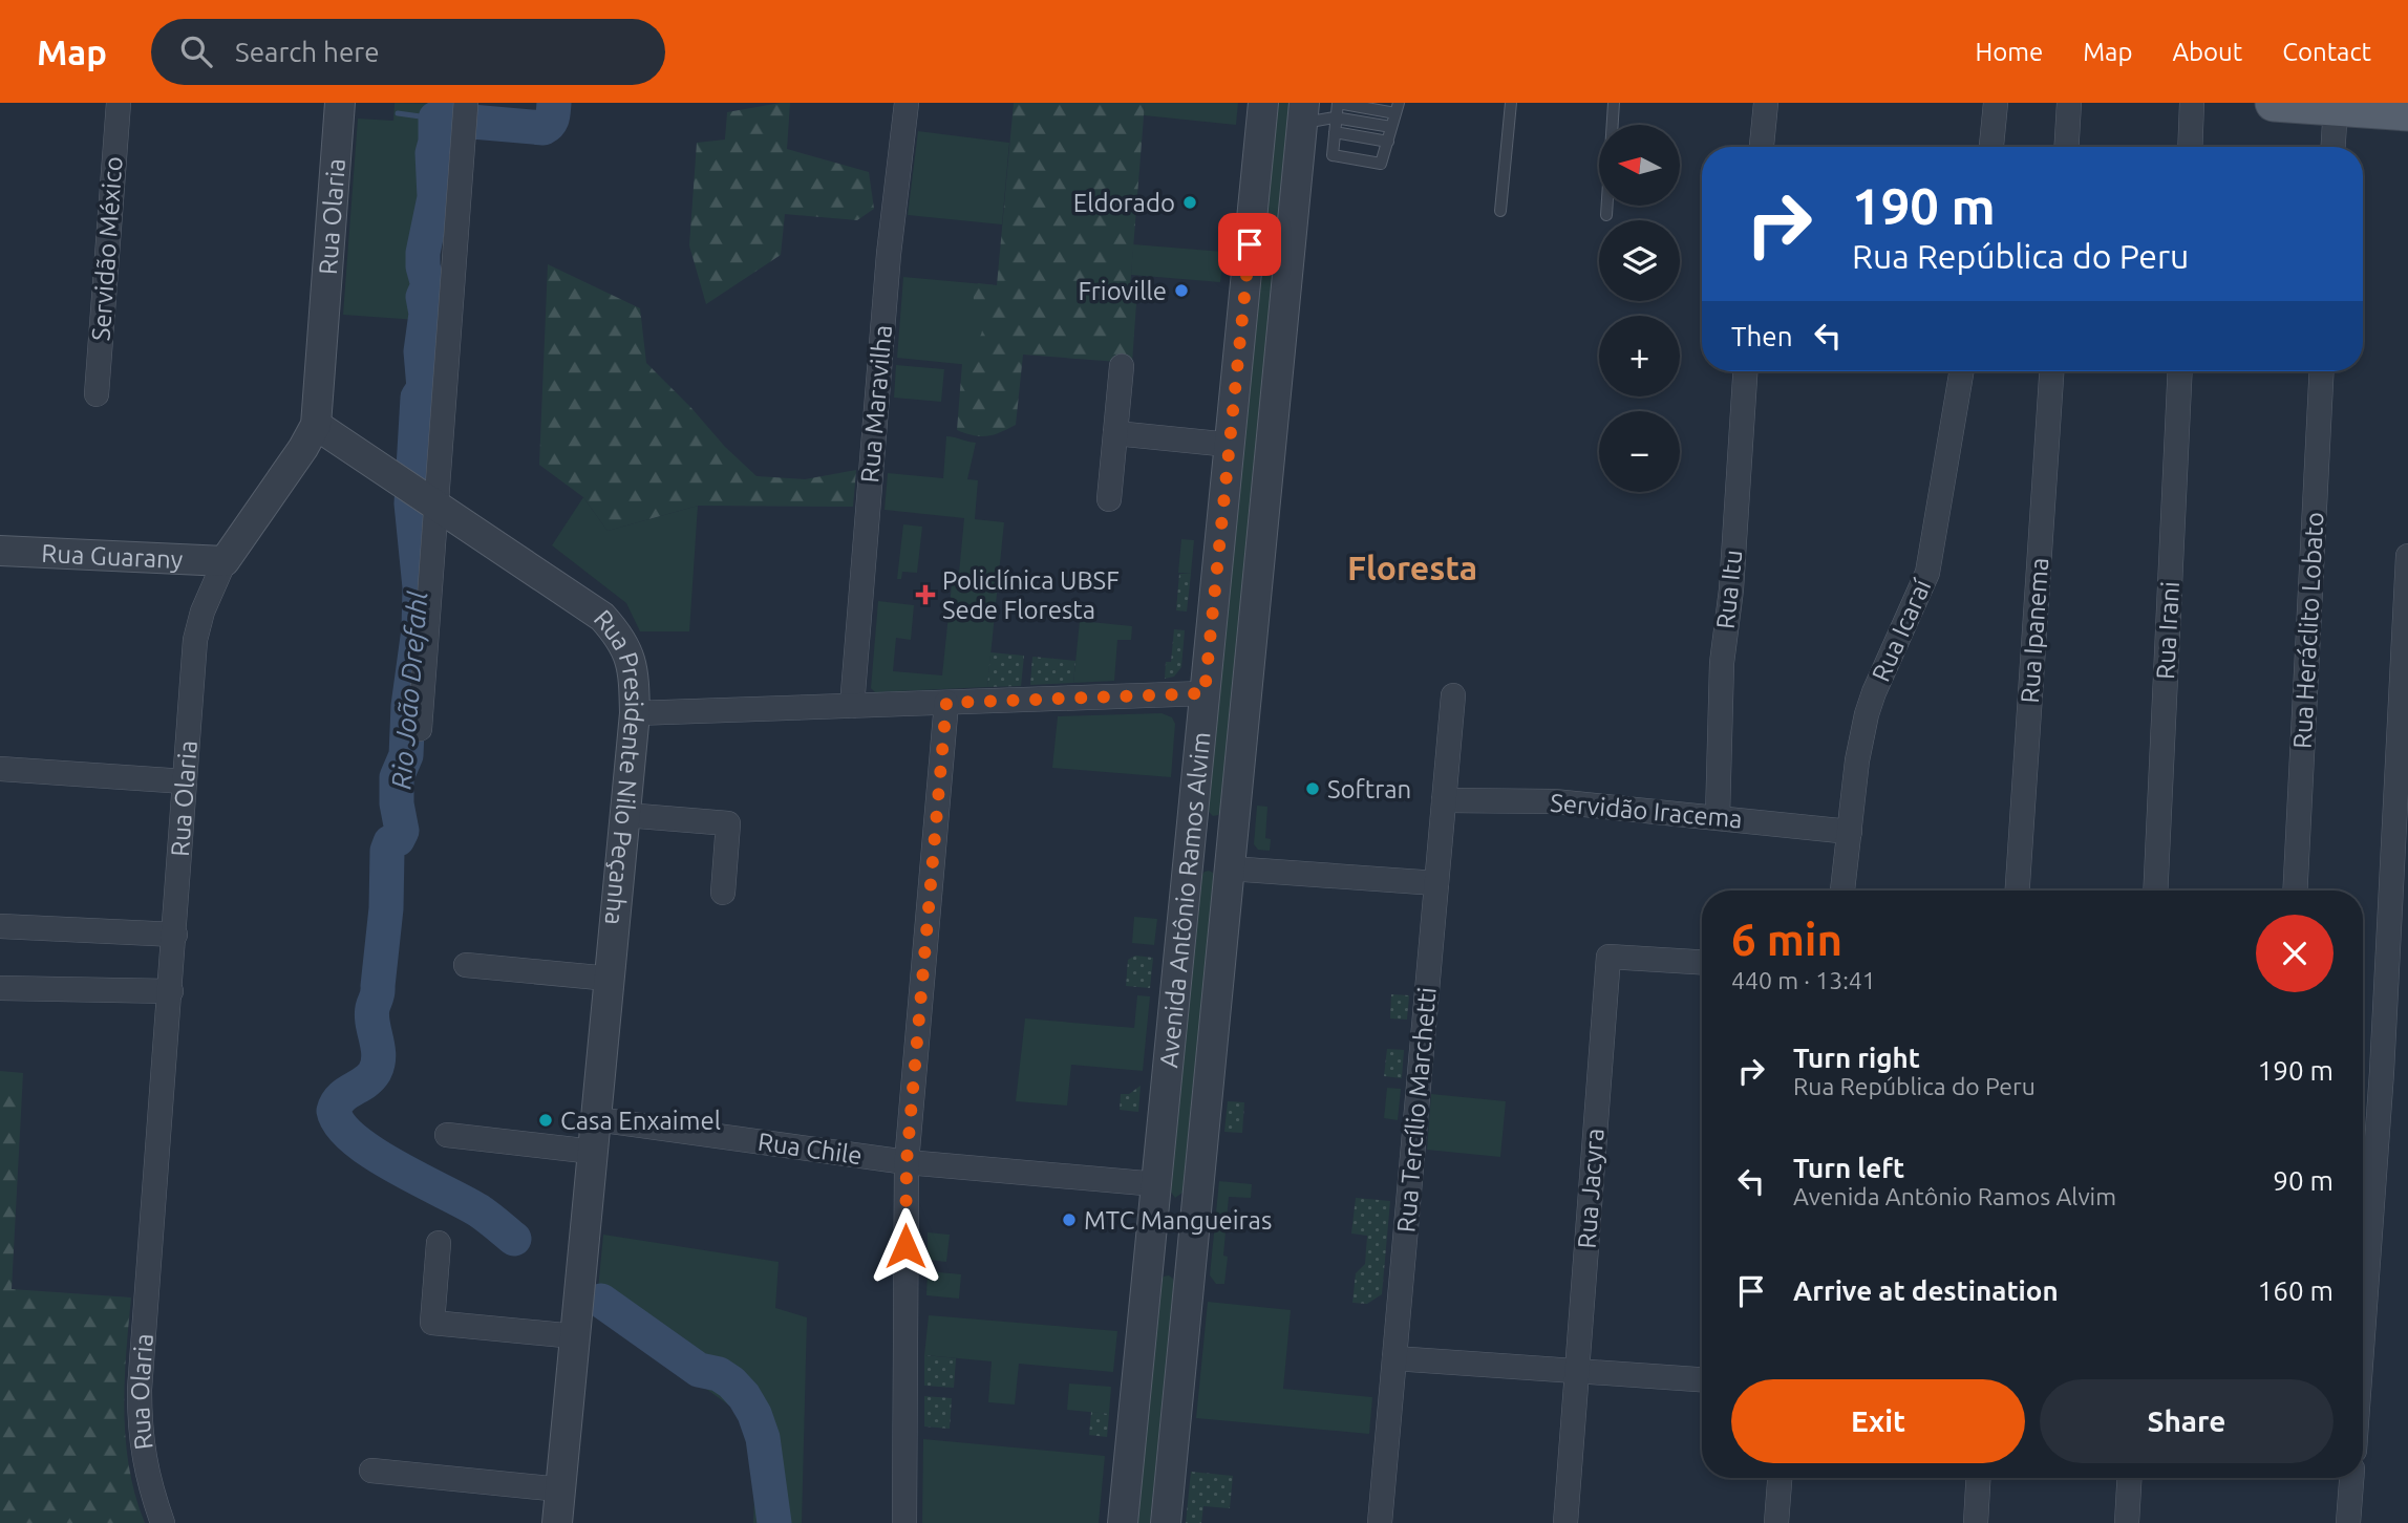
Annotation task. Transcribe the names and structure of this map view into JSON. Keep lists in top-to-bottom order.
{
  "streets": {
    "street": [
      "Rua Olaria",
      "Servidão México",
      "Rua Maravilha",
      "Rua Guarany",
      "Rua Itu",
      "Rua Icaraí",
      "Rua Ipanema",
      "Rua Irani",
      "Rua Heráclito Lobato",
      "Rua Presidente Nilo Peçanha",
      "Servidão Iracema",
      "Avenida Antônio Ramos Alvim",
      "Rua Tercílio Marchetti",
      "Rua Chile",
      "Rua Jacyra"
    ]
  },
  "crossings": [
    ["Rua Olaria", "Rua Guarany"],
    ["Rua Olaria", "Rua Presidente Nilo Peçanha"],
    ["Rua Itu", "Servidão Iracema"],
    ["Rua Icaraí", "Servidão Iracema"],
    ["Rua Presidente Nilo Peçanha", "Rua Chile"],
    ["Servidão Iracema", "Rua Tercílio Marchetti"],
    ["Avenida Antônio Ramos Alvim", "Rua Chile"]
  ],
  "districts": ["Floresta"],
  "water": ["Rio João Drefahl"],
  "places": {
    "other": [
      "Eldorado",
      "Frioville",
      "Softran",
      "Casa Enxaimel",
      "MTC Mangueiras"
    ],
    "health": ["Policlínica UBSF Sede Floresta"]
  },
  "north": "left",
  "page": {
    "header": "Map",
    "search": "Search here",
    "nav": [
      "Home",
      "Map",
      "About",
      "Contact"
    ],
    "map_buttons": ["+", "−"],
    "turn": ["190 m", "Rua República do Peru"],
    "then": "Then",
    "heading": ["6 min", "440 m · 13:41"],
    "list": [
      {
        "name": "Turn right",
        "note": "Rua República do Peru",
        "value": "190 m"
      },
      {
        "name": "Turn left",
        "note": "Avenida Antônio Ramos Alvim",
        "value": "90 m"
      },
      {
        "name": "Arrive at destination",
        "value": "160 m"
      }
    ],
    "buttons": ["Exit", "Share"]
  }
}
